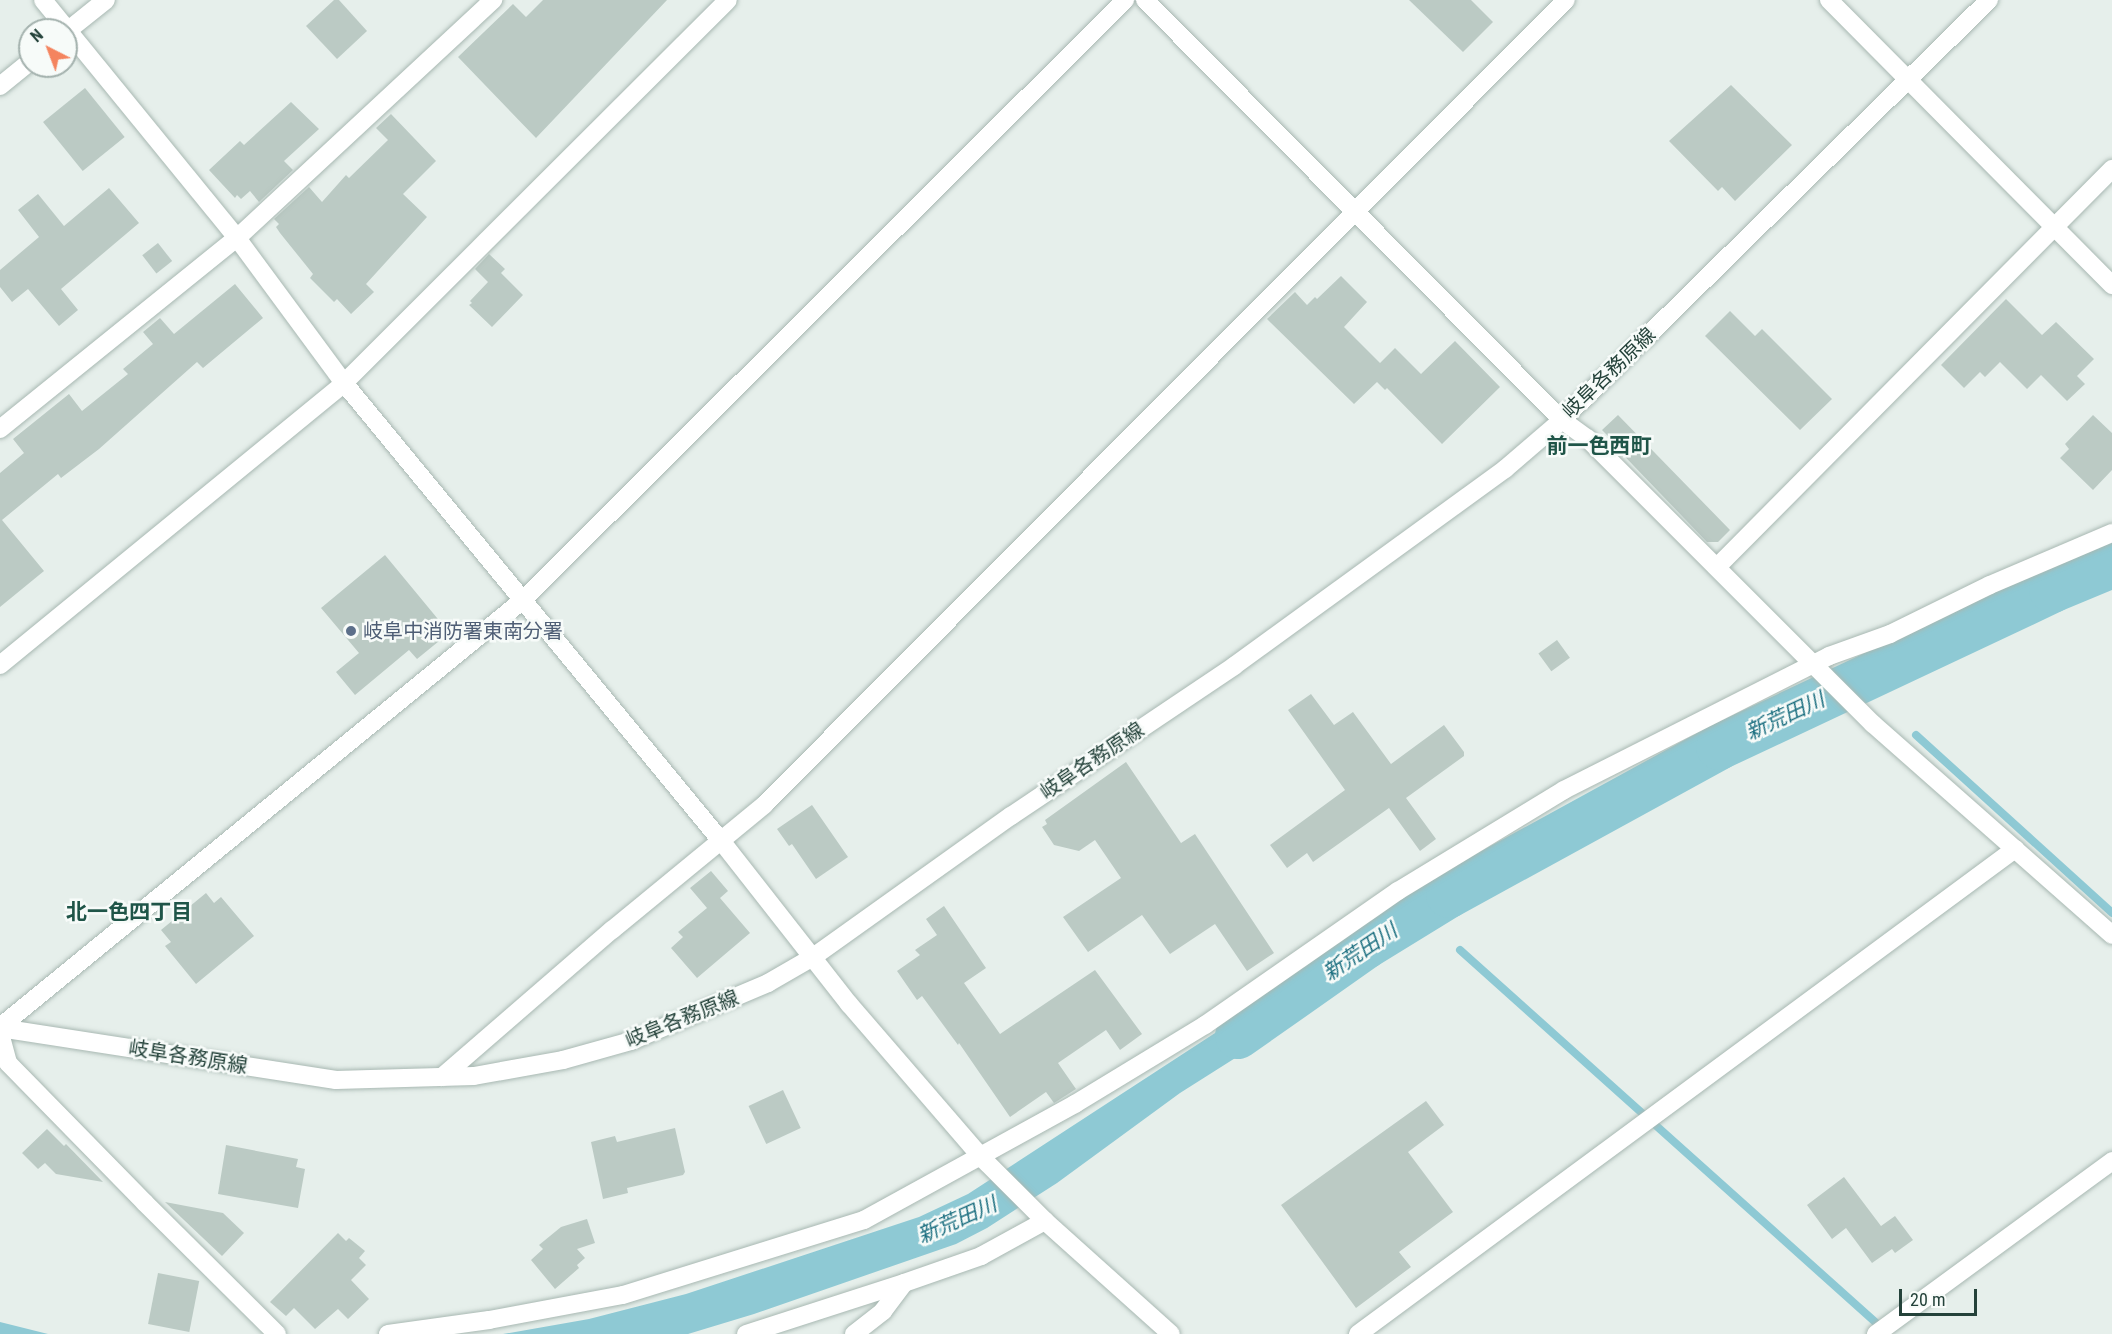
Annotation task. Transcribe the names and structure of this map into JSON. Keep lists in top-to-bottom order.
{
  "streets": {
    "street": ["岐阜各務原線"]
  },
  "districts": ["前一色西町", "北一色四丁目"],
  "water": ["新荒田川"],
  "places": ["岐阜中消防署東南分署"],
  "scale_bar": "20 m",
  "north": "top left"
}
